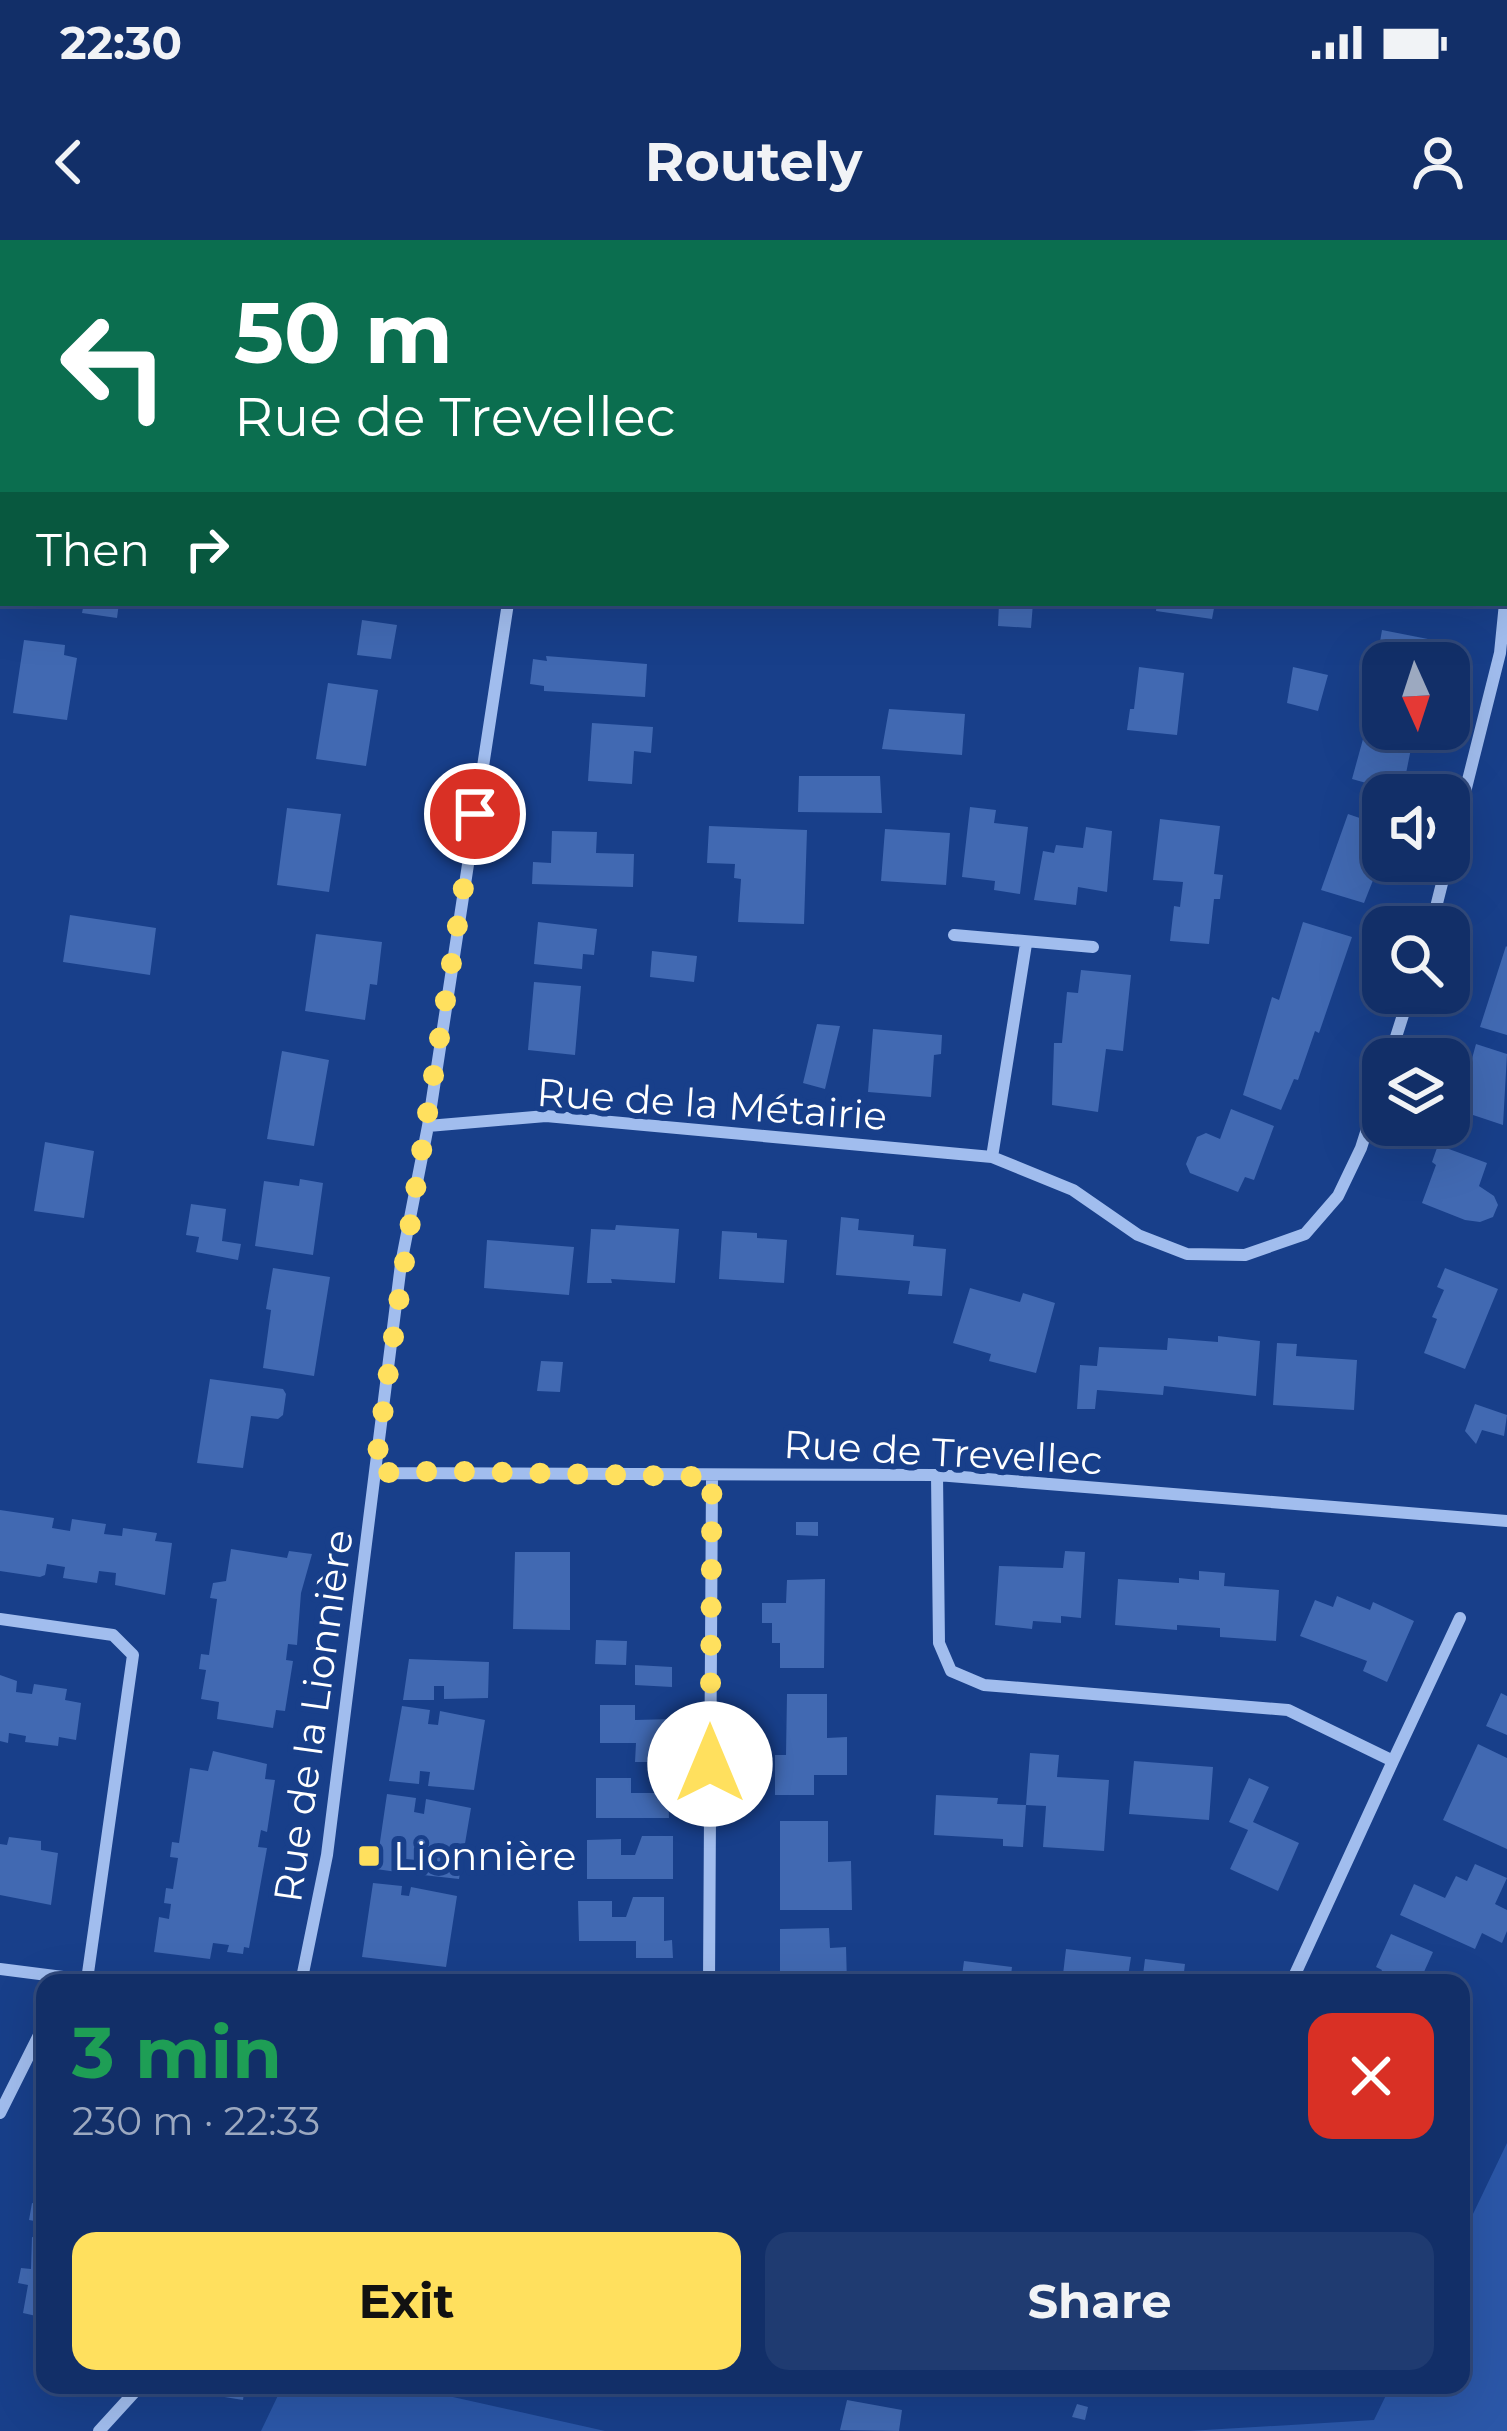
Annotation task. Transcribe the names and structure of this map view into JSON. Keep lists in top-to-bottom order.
{
  "streets": {
    "street": ["Rue de la Métairie", "Rue de Trevellec", "Rue de la Lionnière"]
  },
  "crossings": [
    ["Rue de la Métairie", "Rue de la Lionnière"],
    ["Rue de Trevellec", "Rue de la Lionnière"]
  ],
  "places": {
    "transit": ["Lionnière"]
  },
  "north": "bottom",
  "page": {
    "status": "22:30",
    "header": "Routely",
    "turn": ["50 m", "Rue de Trevellec"],
    "then": "Then",
    "heading": ["3 min", "230 m · 22:33"],
    "buttons": ["Exit", "Share"]
  }
}
